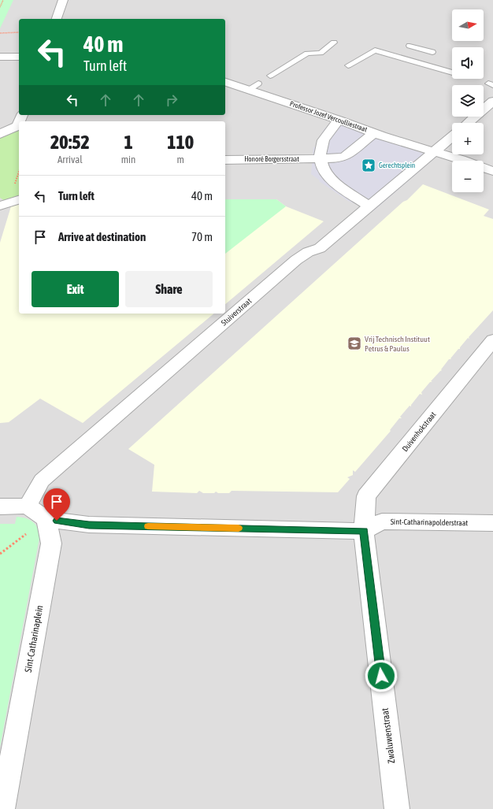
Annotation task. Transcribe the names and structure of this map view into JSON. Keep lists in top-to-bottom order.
{
  "streets": {
    "street": [
      "Professor Jozef Vercoulliestraat",
      "Honoré Borgersstraat",
      "Stuiverstraat",
      "Duivenhokstraat",
      "Sint-Catharinapolderstraat",
      "Sint-Catharinaplein",
      "Zwaluwenstraat"
    ]
  },
  "crossings": [
    ["Professor Jozef Vercoulliestraat", "Stuiverstraat"],
    ["Duivenhokstraat", "Sint-Catharinapolderstraat"],
    ["Duivenhokstraat", "Zwaluwenstraat"],
    ["Sint-Catharinapolderstraat", "Sint-Catharinaplein"],
    ["Sint-Catharinapolderstraat", "Zwaluwenstraat"]
  ],
  "places": {
    "place": ["Gerechtsplein"],
    "school or university": ["Vrij Technisch Instituut Petrus & Paulus"]
  },
  "north": "right",
  "page": {
    "map_buttons": ["+", "−"],
    "turn": ["40 m", "Turn left"],
    "eta": [
      "20:52",
      "Arrival",
      "1",
      "min",
      "110",
      "m"
    ],
    "list": [
      {
        "name": "Turn left",
        "value": "40 m"
      },
      {
        "name": "Arrive at destination",
        "value": "70 m"
      }
    ],
    "buttons": ["Exit", "Share"]
  }
}
